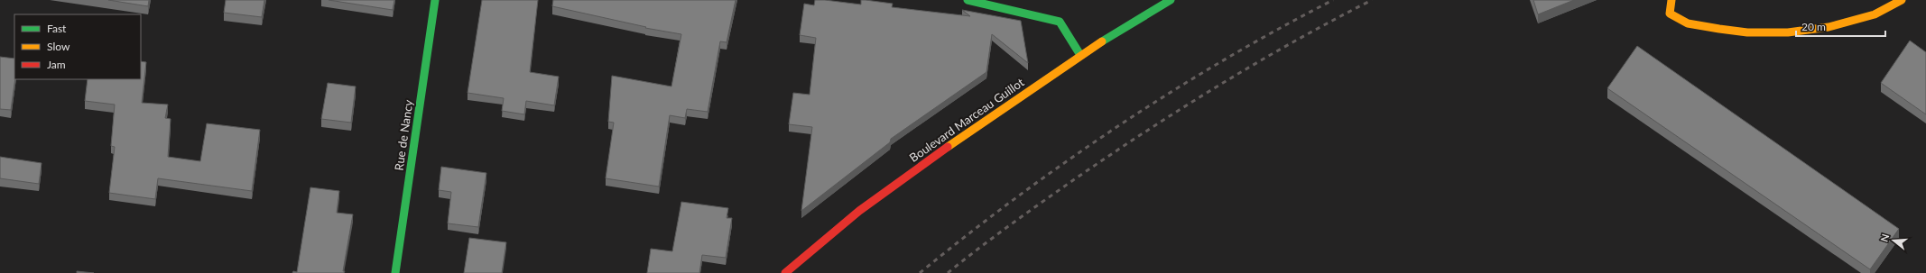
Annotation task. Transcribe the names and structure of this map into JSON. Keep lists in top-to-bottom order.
{
  "streets": {
    "street": ["Boulevard Marceau Guillot", "Rue de Nancy"]
  },
  "legend": ["Fast", "Slow", "Jam"],
  "scale_bar": "20 m",
  "north": "left"
}
